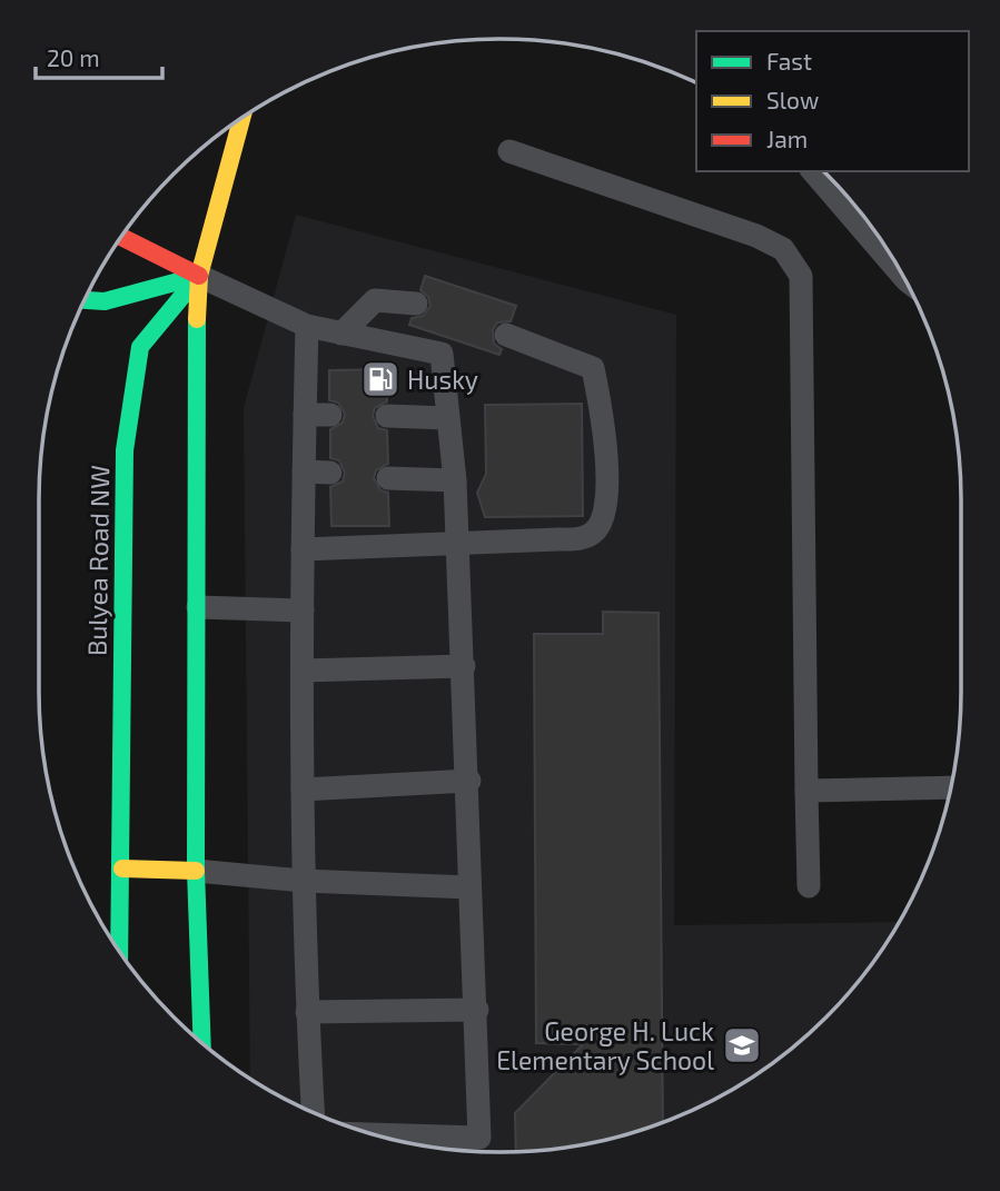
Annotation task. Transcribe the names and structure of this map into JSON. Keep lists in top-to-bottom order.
{
  "streets": {
    "street": ["Bulyea Road NW"]
  },
  "places": {
    "fuel station": ["Husky"],
    "school or university": ["George H. Luck Elementary School"]
  },
  "legend": ["Fast", "Slow", "Jam"],
  "scale_bar": "20 m"
}
